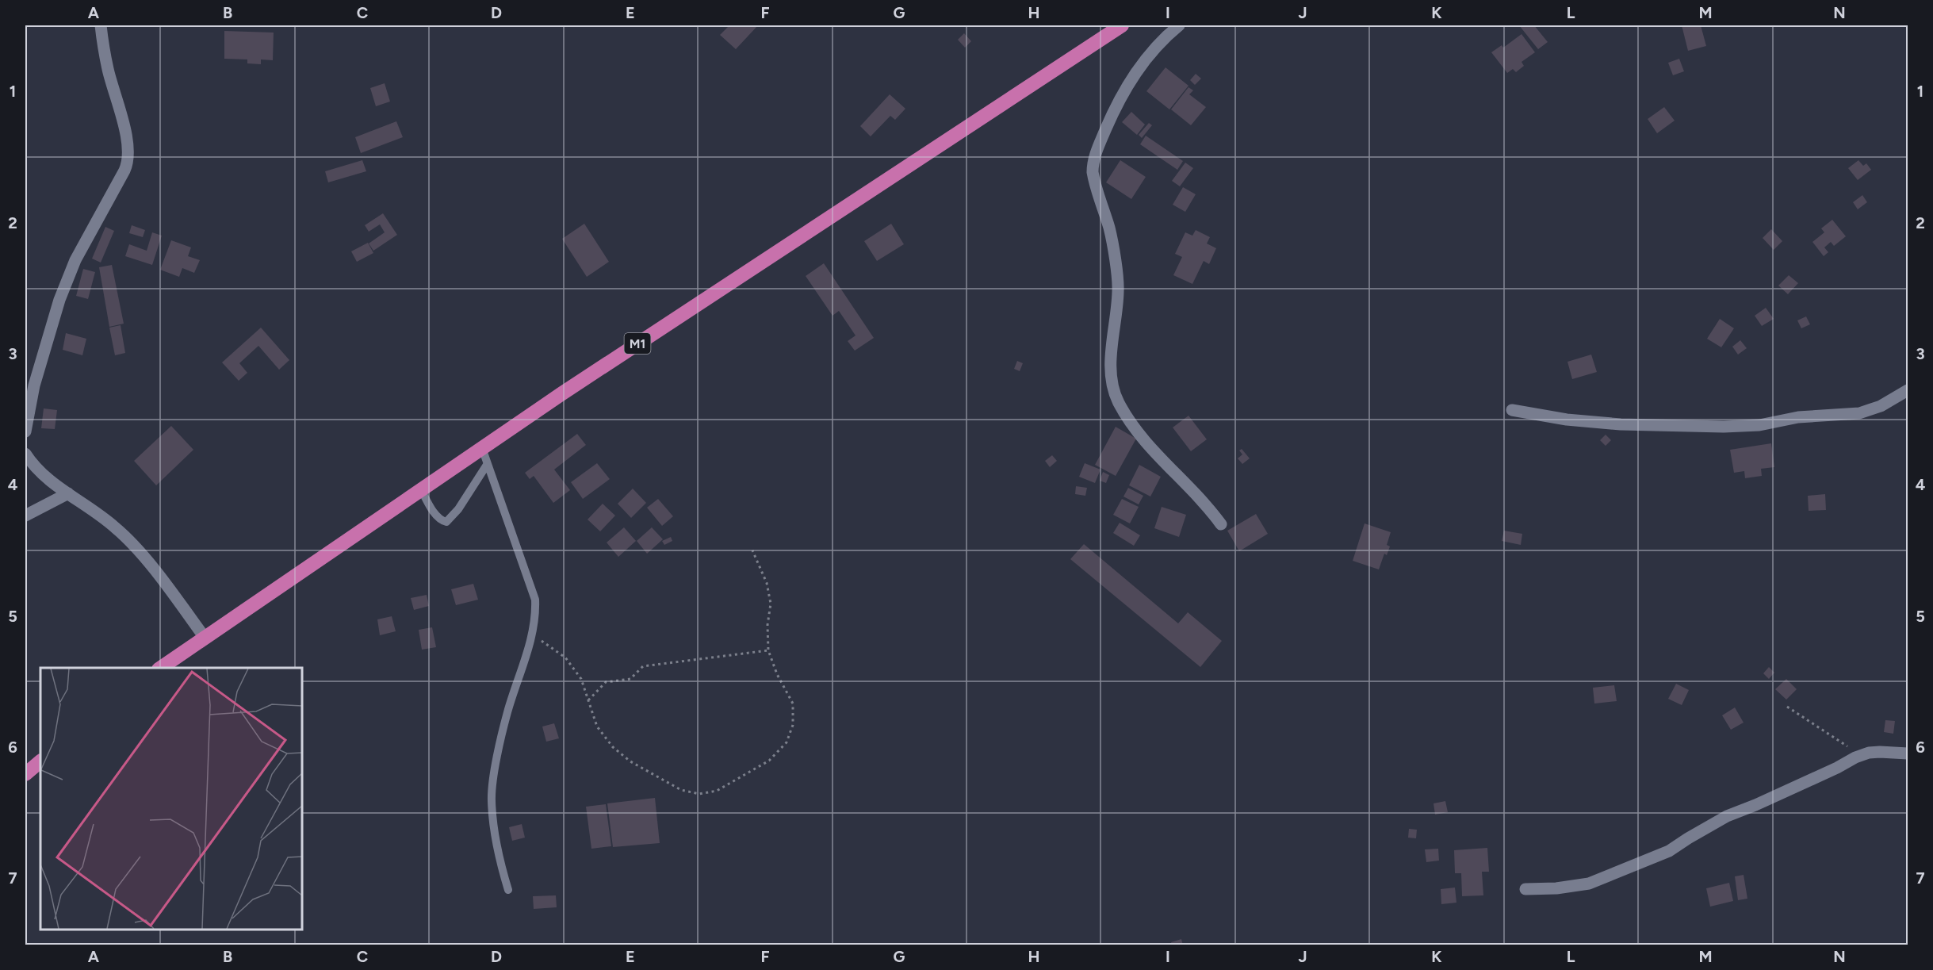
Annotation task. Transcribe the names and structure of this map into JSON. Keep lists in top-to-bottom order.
{
  "streets": {
    "highway": ["M1"]
  },
  "grid": {
    "columns": [
      "A",
      "B",
      "C",
      "D",
      "E",
      "F",
      "G",
      "H",
      "I",
      "J",
      "K",
      "L",
      "M",
      "N"
    ],
    "rows": [
      "1",
      "2",
      "3",
      "4",
      "5",
      "6",
      "7"
    ]
  }
}
